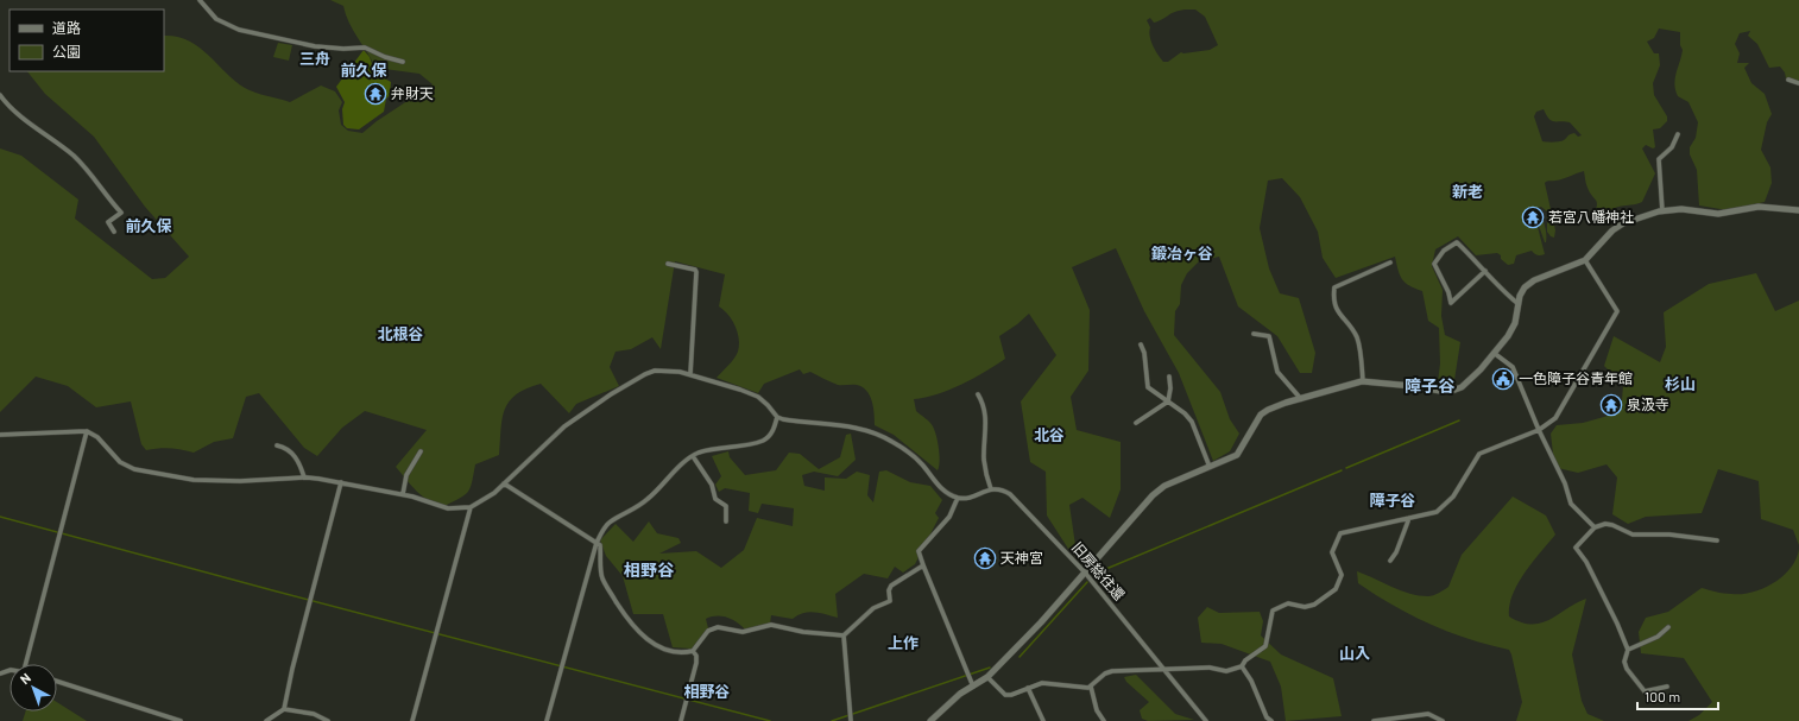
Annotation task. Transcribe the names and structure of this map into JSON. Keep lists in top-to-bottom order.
{
  "streets": {
    "street": ["旧房総往還"]
  },
  "districts": [
    "三舟",
    "前久保",
    "新老",
    "前久保",
    "鍛冶ヶ谷",
    "北根谷",
    "杉山",
    "障子谷",
    "北谷",
    "障子谷",
    "相野谷",
    "上作",
    "山入",
    "相野谷"
  ],
  "places": {
    "temple": [
      "弁財天",
      "若宮八幡神社",
      "泉汲寺",
      "天神宮"
    ],
    "public building": ["一色障子谷青年館"]
  },
  "legend": ["道路", "公園"],
  "scale_bar": "100 m",
  "north": "top left"
}
